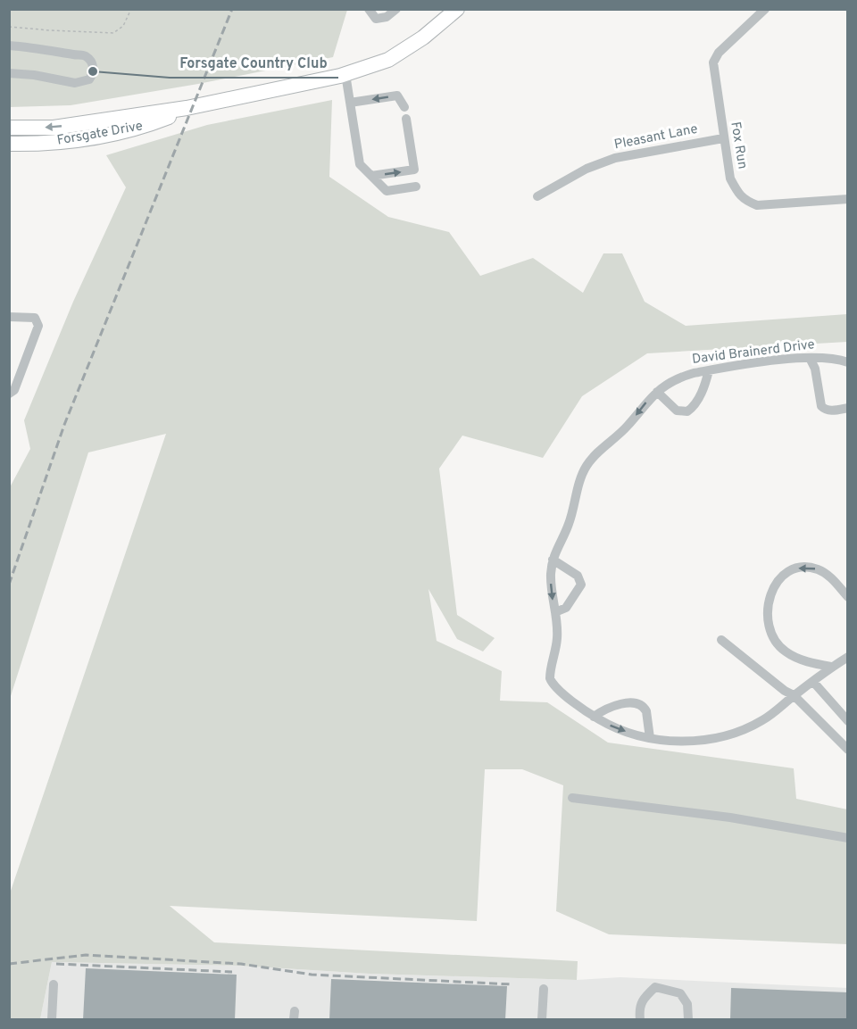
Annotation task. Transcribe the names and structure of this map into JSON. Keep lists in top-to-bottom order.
{
  "streets": {
    "main road": ["Forsgate Drive"],
    "street": ["Pleasant Lane", "Fox Run", "David Brainerd Drive"]
  },
  "crossings": [
    ["Pleasant Lane", "Fox Run"]
  ],
  "places": ["Forsgate Country Club"]
}
